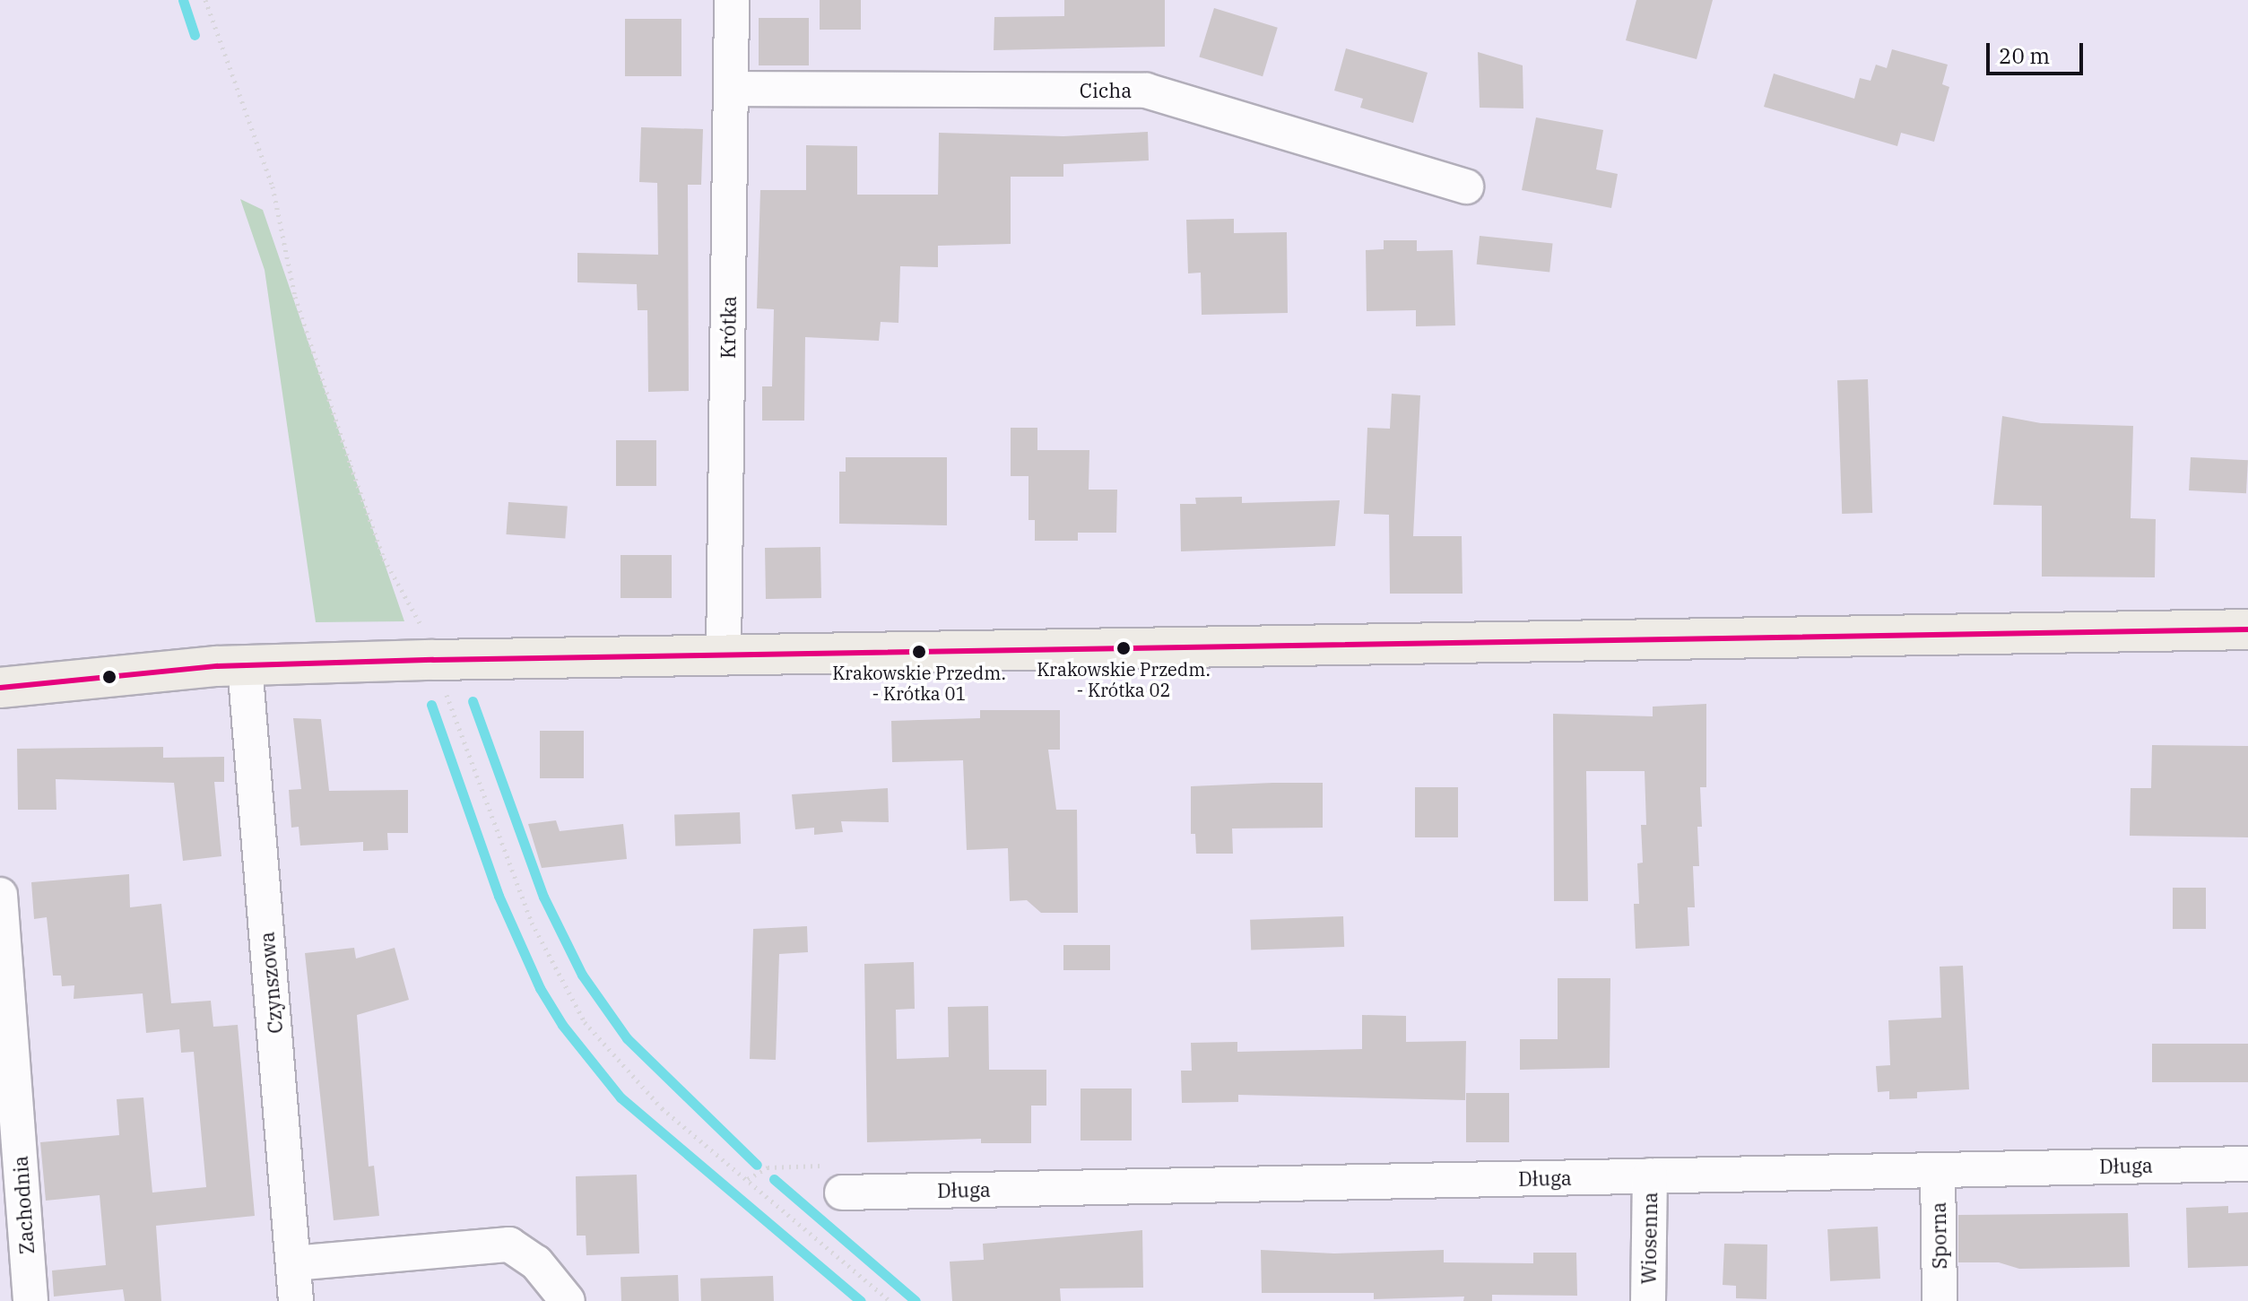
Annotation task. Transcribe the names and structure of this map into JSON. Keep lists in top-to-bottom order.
{
  "streets": {
    "street": [
      "Cicha",
      "Krótka",
      "Czynszowa",
      "Długa",
      "Zachodnia",
      "Sporna",
      "Wiosenna"
    ]
  },
  "crossings": [
    ["Cicha", "Krótka"],
    ["Długa", "Sporna"],
    ["Długa", "Wiosenna"]
  ],
  "places": ["Krakowskie Przedm. - Krótka 02", "Krakowskie Przedm. - Krótka 01"],
  "scale_bar": "20 m"
}
